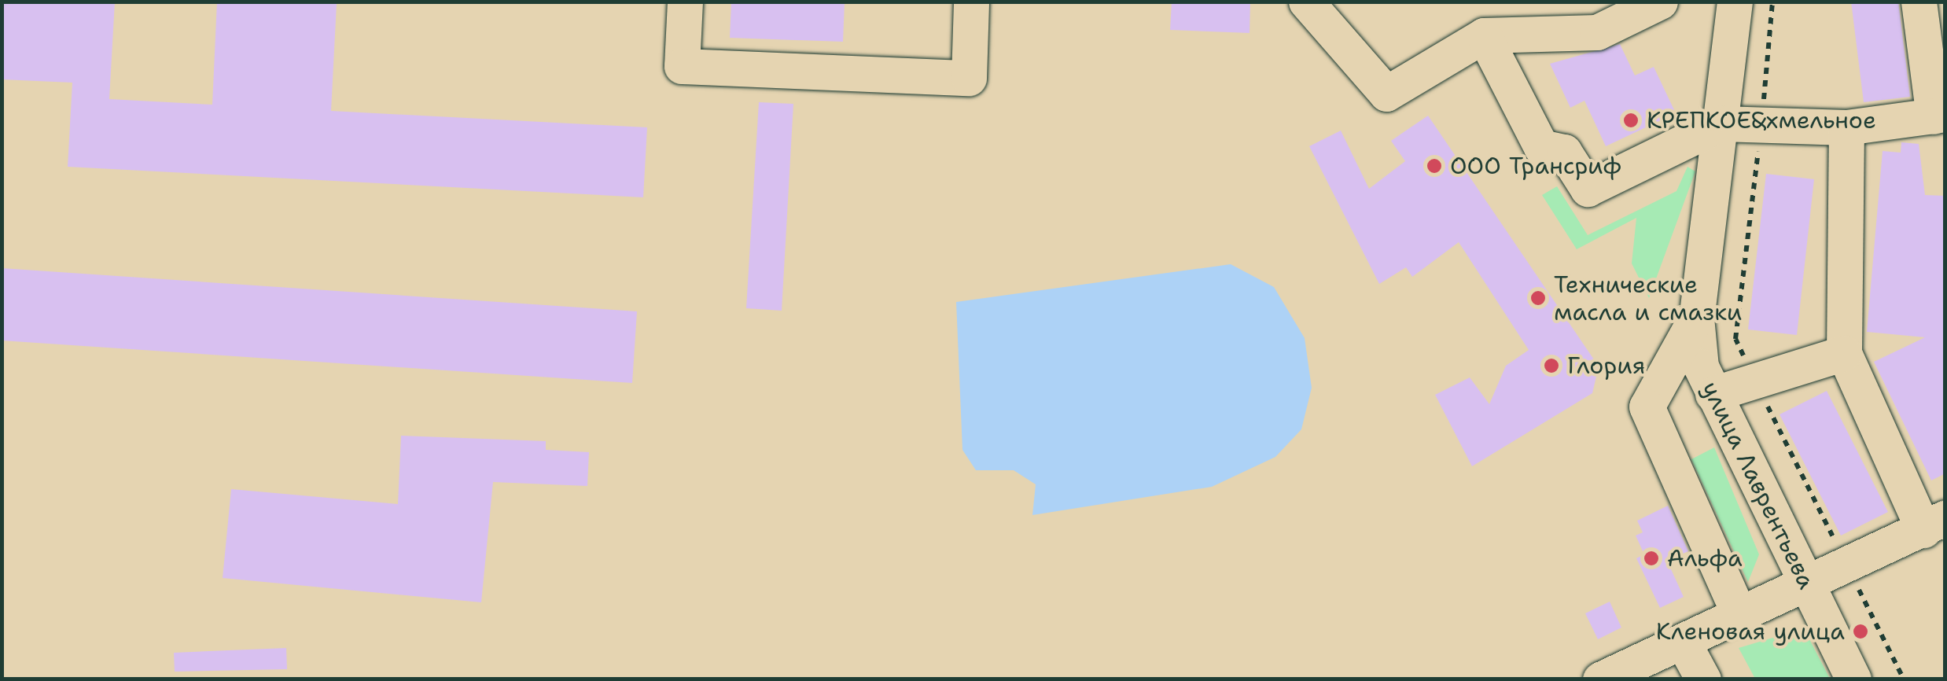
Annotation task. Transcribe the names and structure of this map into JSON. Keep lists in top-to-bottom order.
{
  "streets": {
    "street": ["улица Лаврентьева"]
  },
  "places": [
    "КРЕПКОЕ&хмельное",
    "ООО Трансриф",
    "Технические масла и смазки",
    "Глория",
    "Альфа",
    "Кленовая улица"
  ]
}
